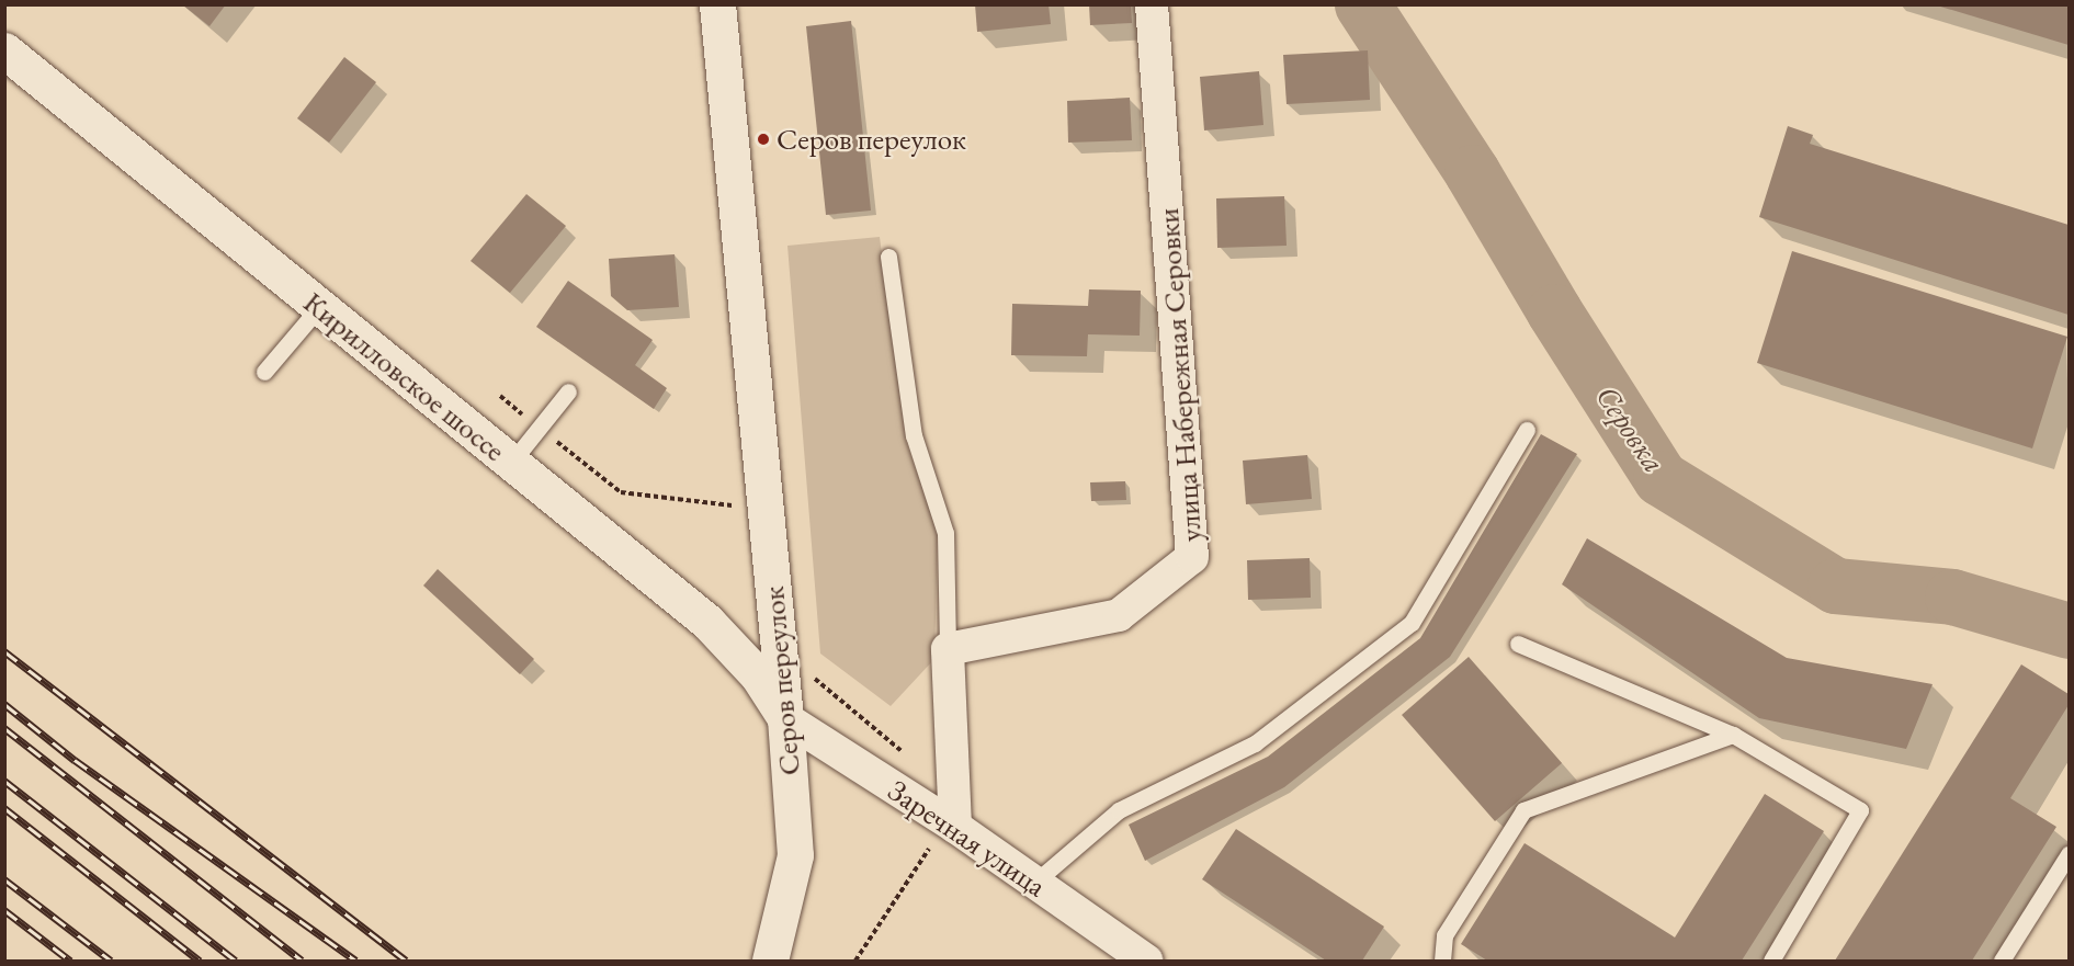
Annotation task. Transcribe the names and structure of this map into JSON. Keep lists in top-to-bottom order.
{
  "streets": {
    "main road": ["Кирилловское шоссе", "Серов переулок"],
    "street": ["улица Набережная Серовки", "Заречная улица"]
  },
  "crossings": [
    ["Кирилловское шоссе", "Серов переулок"],
    ["Кирилловское шоссе", "Заречная улица"],
    ["Серов переулок", "Заречная улица"]
  ],
  "water": ["Серовка"],
  "places": ["Серов переулок"]
}
